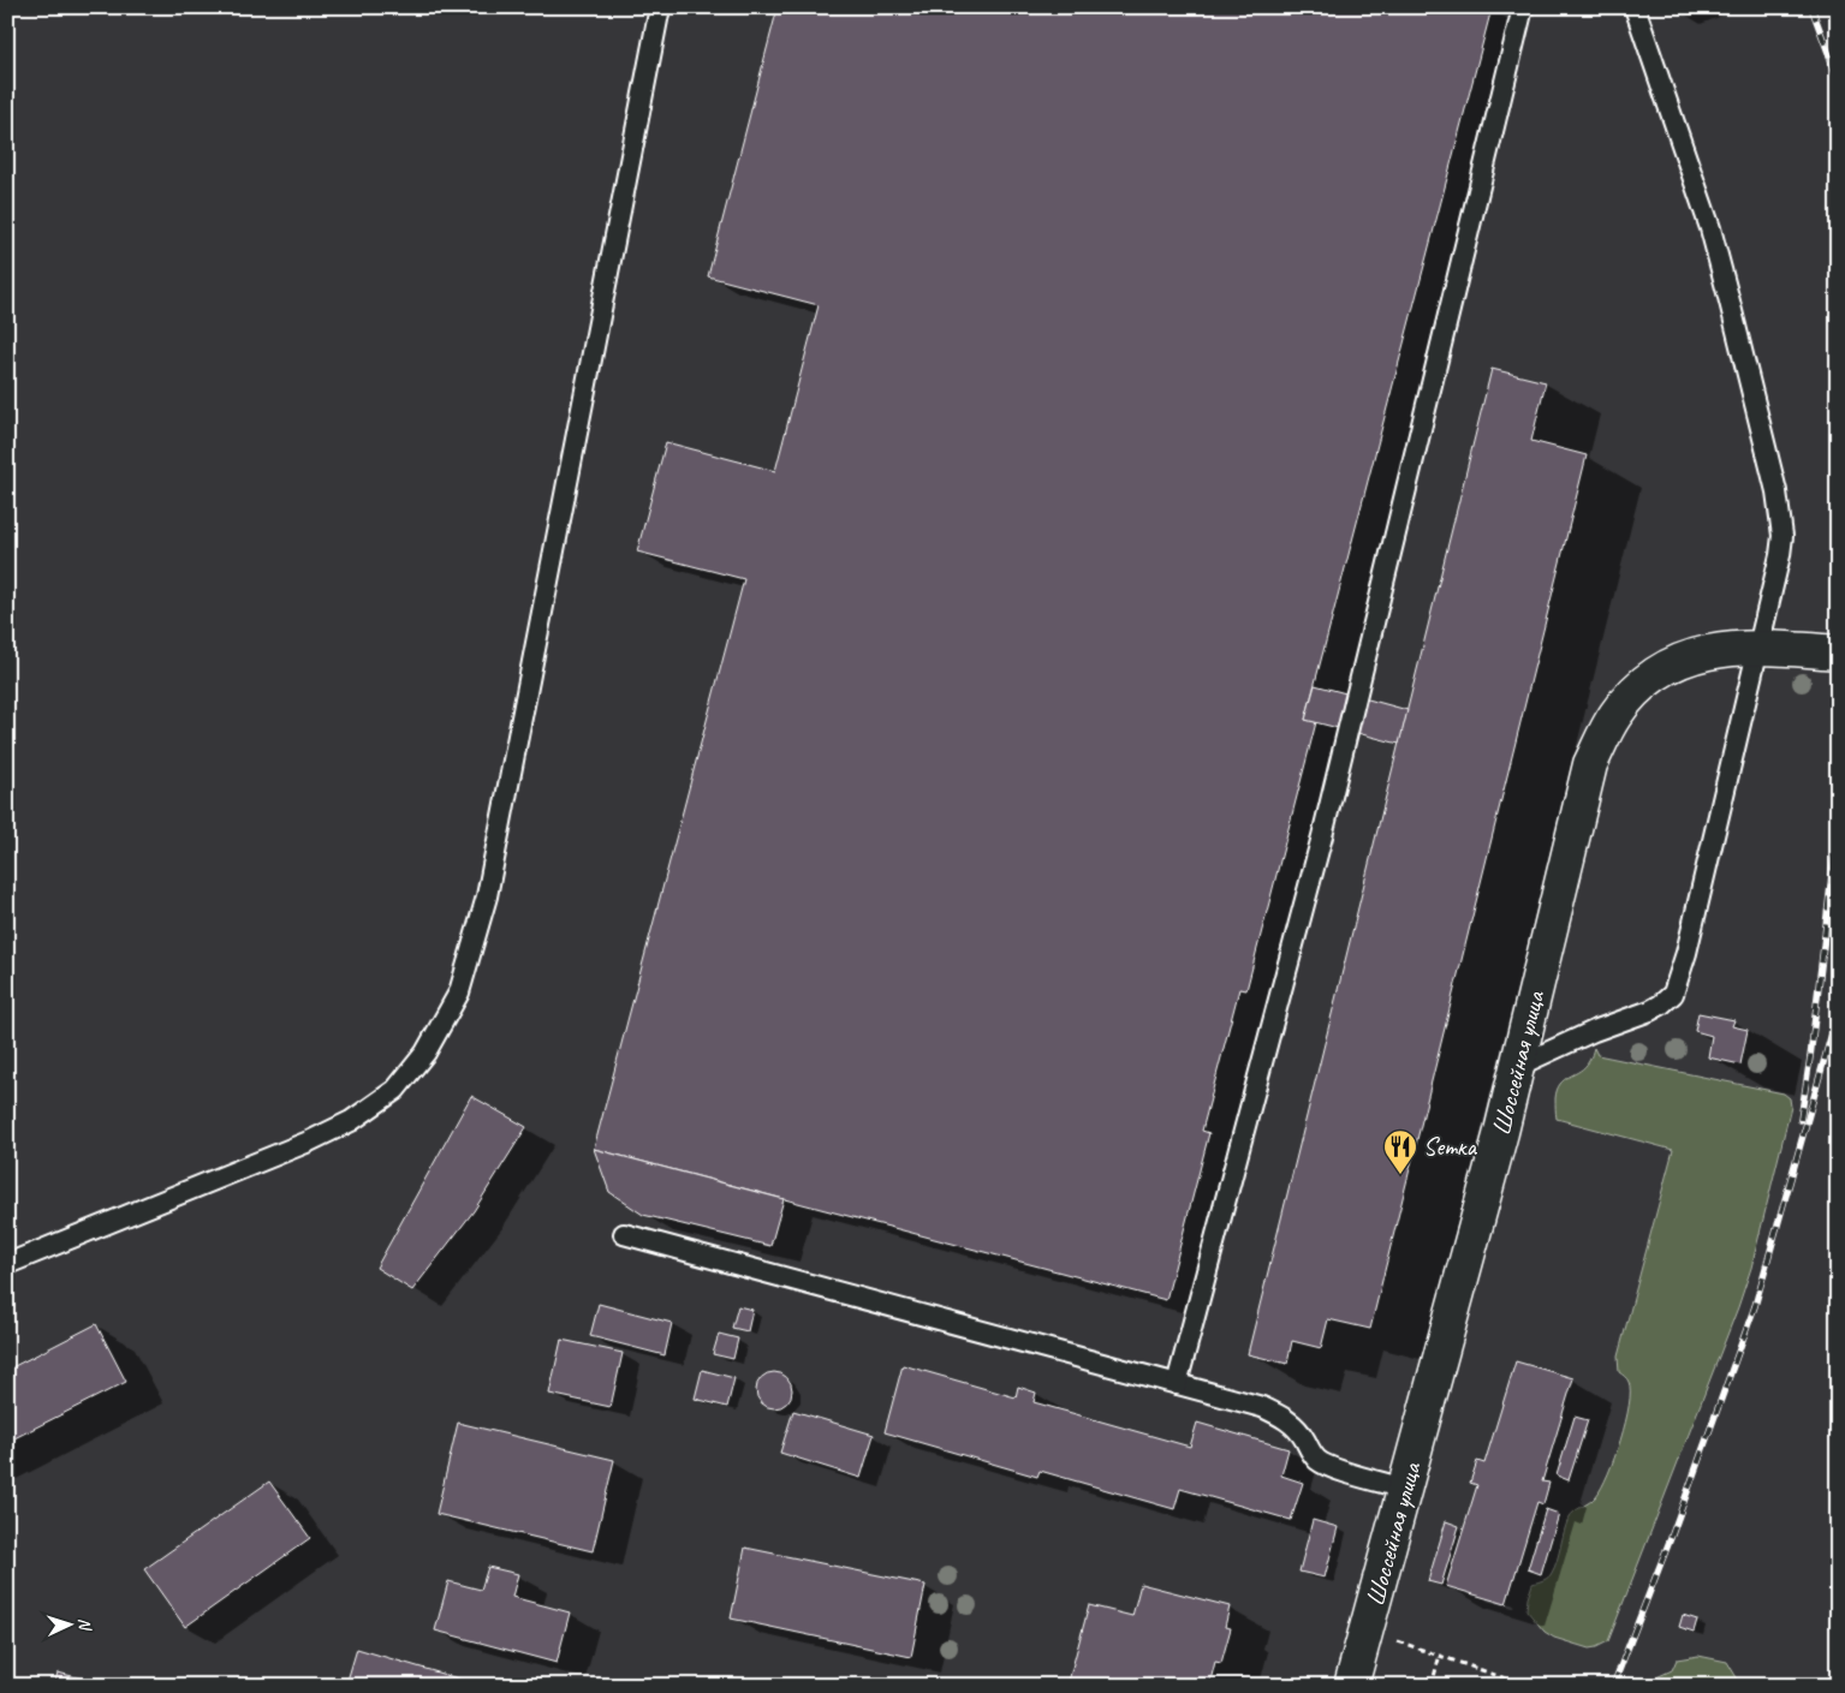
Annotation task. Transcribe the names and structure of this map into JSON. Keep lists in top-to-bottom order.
{
  "streets": {
    "street": ["Шоссейная улица"]
  },
  "places": {
    "restaurant": ["Sетка"]
  },
  "north": "right"
}
